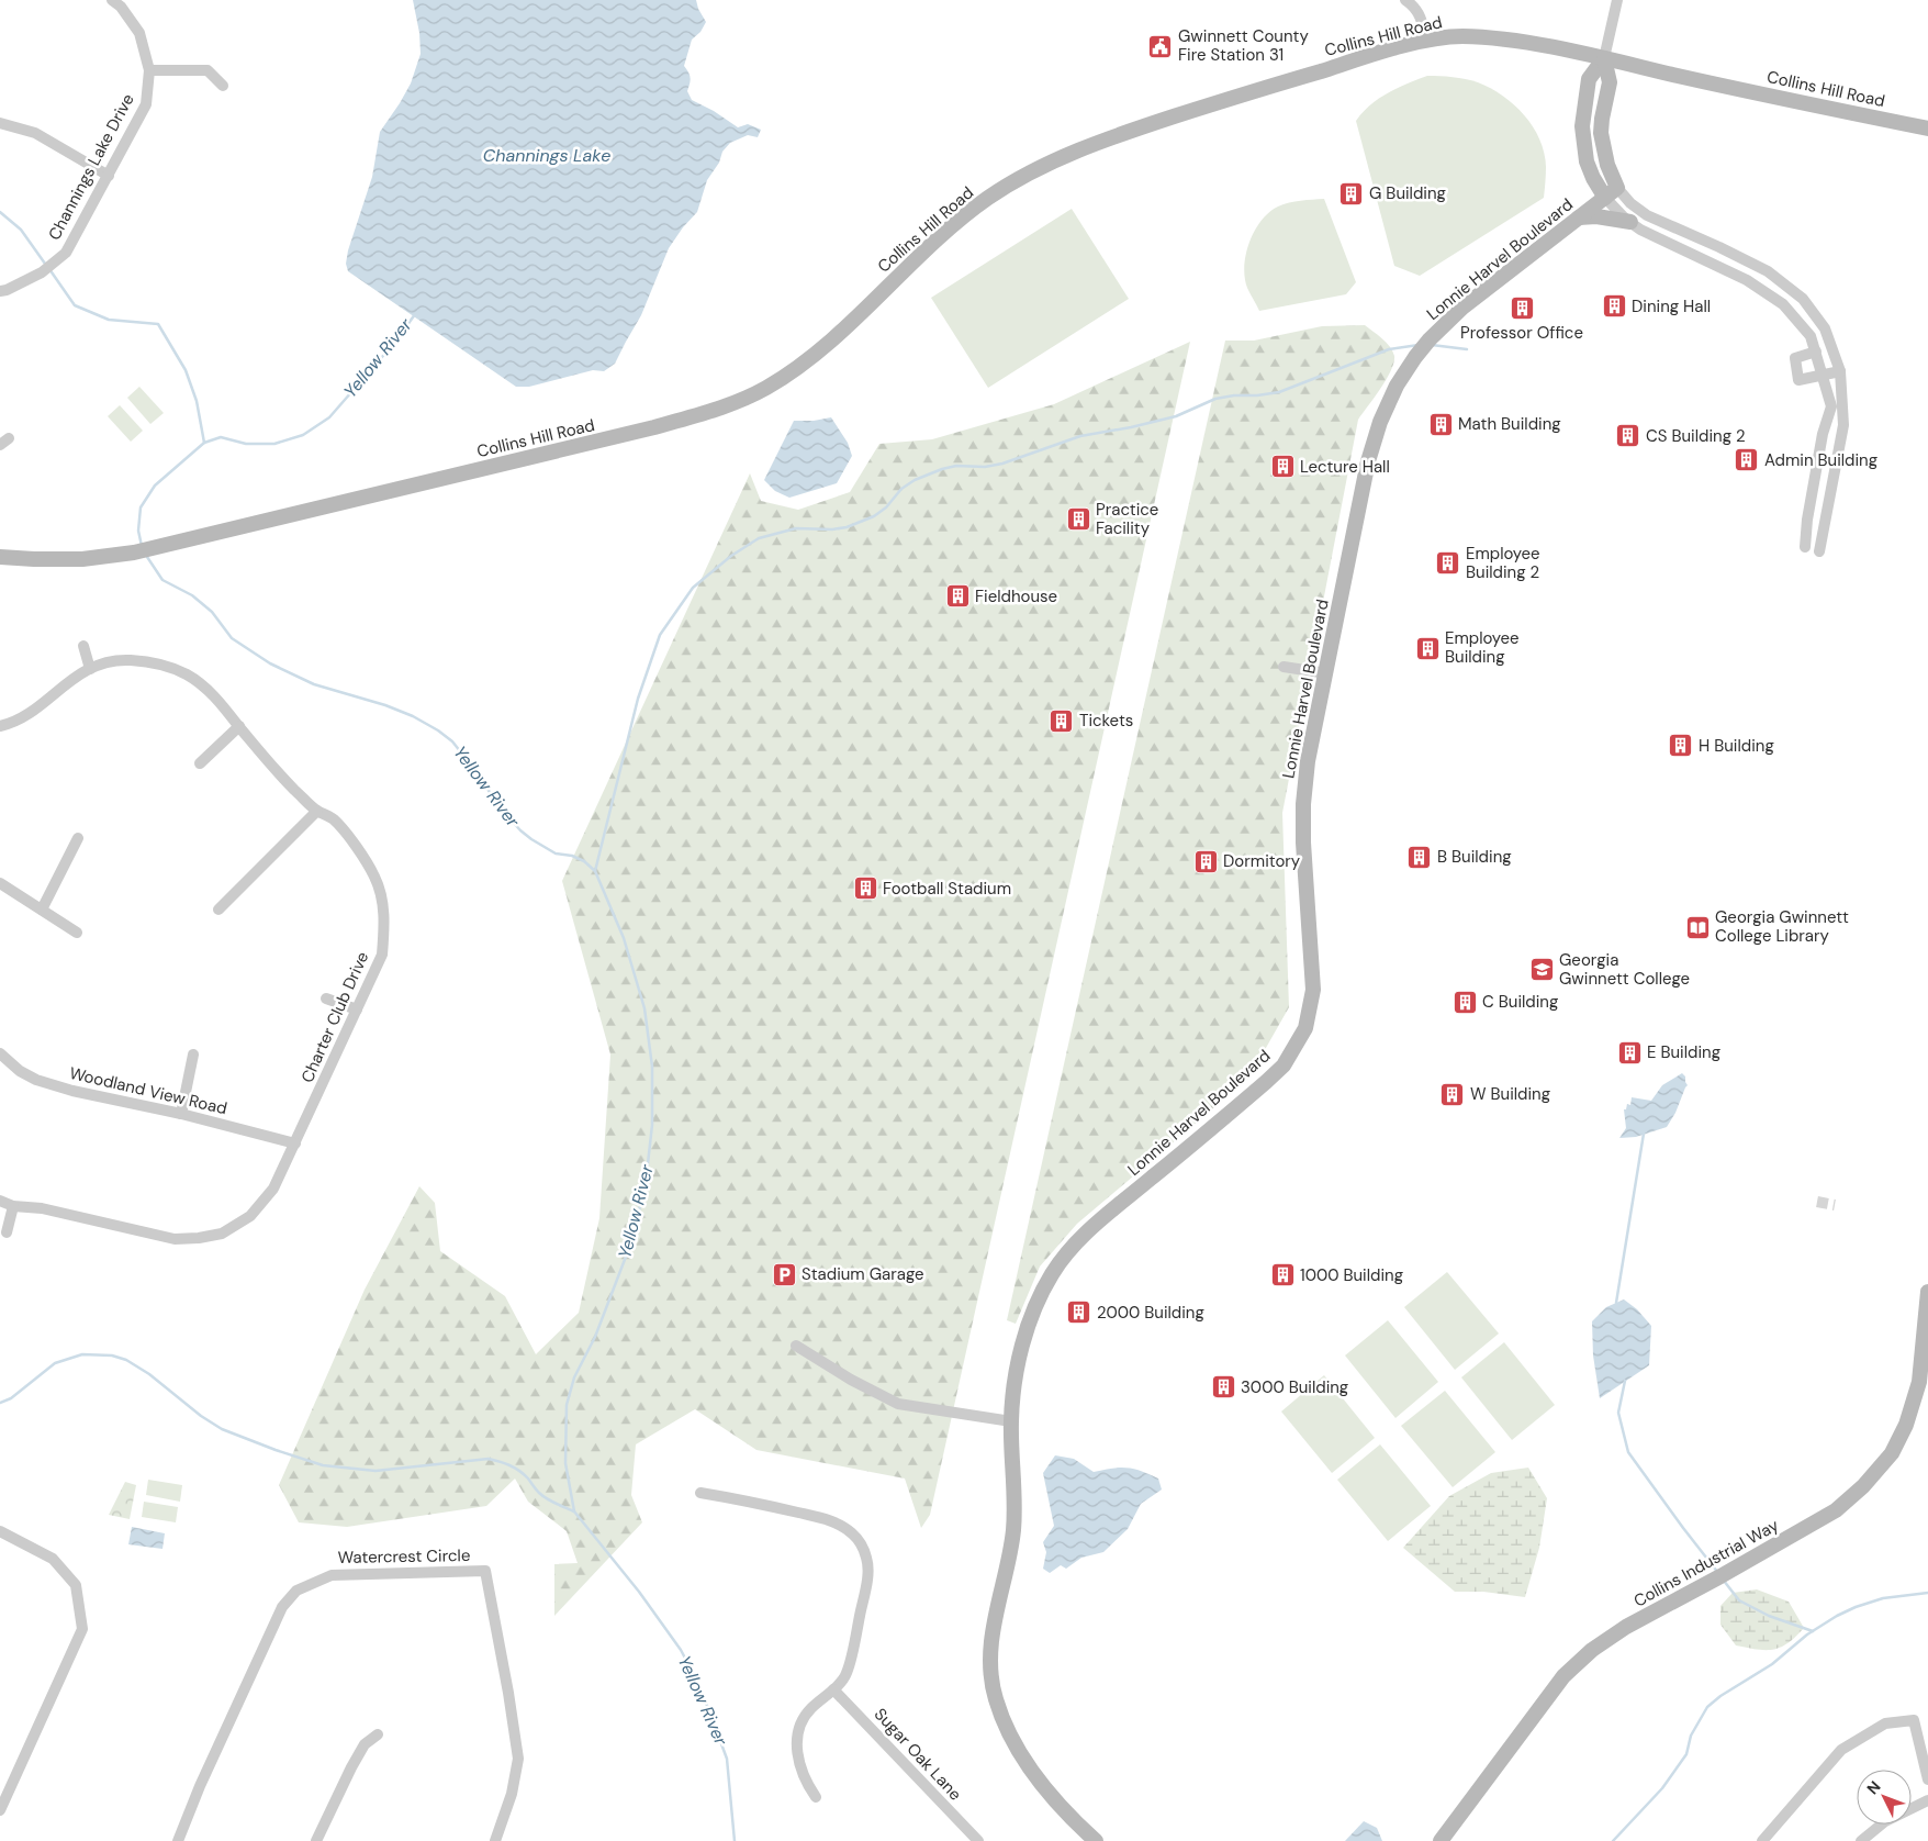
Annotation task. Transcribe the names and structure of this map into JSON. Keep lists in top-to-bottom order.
{
  "streets": {
    "street": [
      "Collins Hill Road",
      "Channings Lake Drive",
      "Lonnie Harvel Boulevard",
      "Charter Club Drive",
      "Woodland View Road",
      "Watercrest Circle",
      "Collins Industrial Way",
      "Sugar Oak Lane"
    ]
  },
  "crossings": [
    ["Charter Club Drive", "Woodland View Road"]
  ],
  "water": ["Channings Lake", "Yellow River"],
  "places": {
    "public building": ["Gwinnett County Fire Station 31"],
    "building": [
      "G Building",
      "Dining Hall",
      "Professor Office",
      "Math Building",
      "CS Building 2",
      "Admin Building",
      "Lecture Hall",
      "Practice Facility",
      "Employee Building 2",
      "Fieldhouse",
      "Employee Building",
      "Tickets",
      "H Building",
      "B Building",
      "Dormitory",
      "Football Stadium",
      "C Building",
      "E Building",
      "W Building",
      "1000 Building",
      "2000 Building",
      "3000 Building"
    ],
    "library": ["Georgia Gwinnett College Library"],
    "school or university": ["Georgia Gwinnett College"],
    "parking": ["Stadium Garage"]
  },
  "north": "top left"
}
